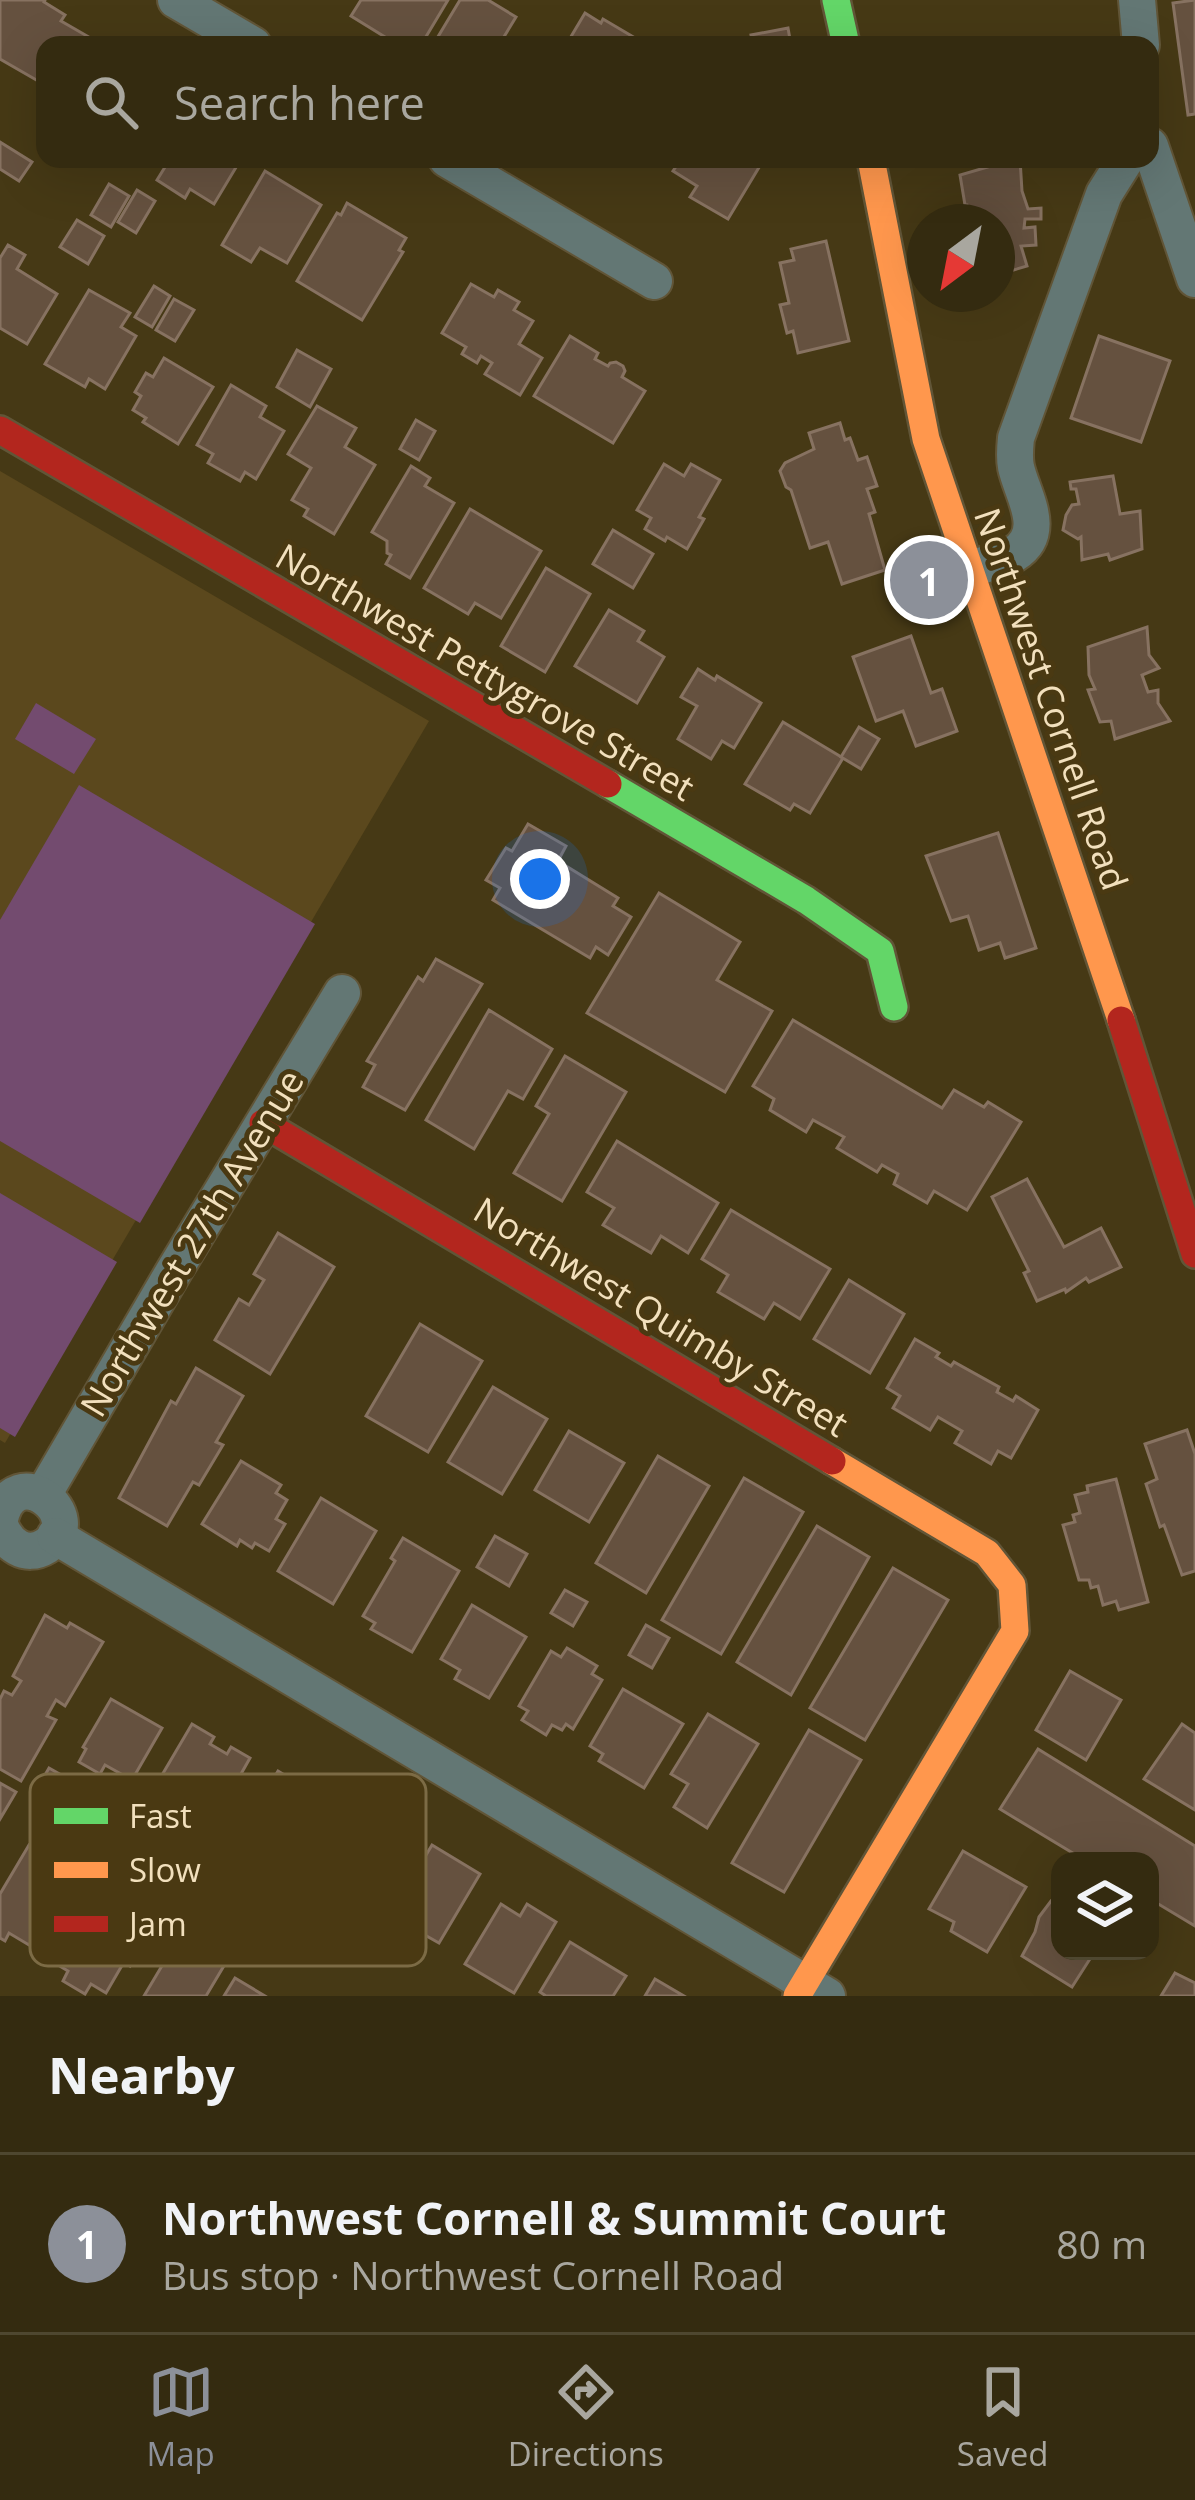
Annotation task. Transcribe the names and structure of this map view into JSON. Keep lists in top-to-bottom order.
{
  "streets": {
    "street": [
      "Northwest Pettygrove Street",
      "Northwest Cornell Road",
      "Northwest 27th Avenue",
      "Northwest Quimby Street"
    ]
  },
  "crossings": [
    ["Northwest 27th Avenue", "Northwest Quimby Street"]
  ],
  "legend": ["Fast", "Slow", "Jam"],
  "north": "bottom left",
  "page": {
    "search": "Search here",
    "pins": "1",
    "heading": "Nearby",
    "list": [
      {
        "mark": "1",
        "name": "Northwest Cornell & Summit Court",
        "note": "Bus stop · Northwest Cornell Road",
        "value": "80 m"
      }
    ],
    "nav": ["Map", "Directions", "Saved"]
  }
}
